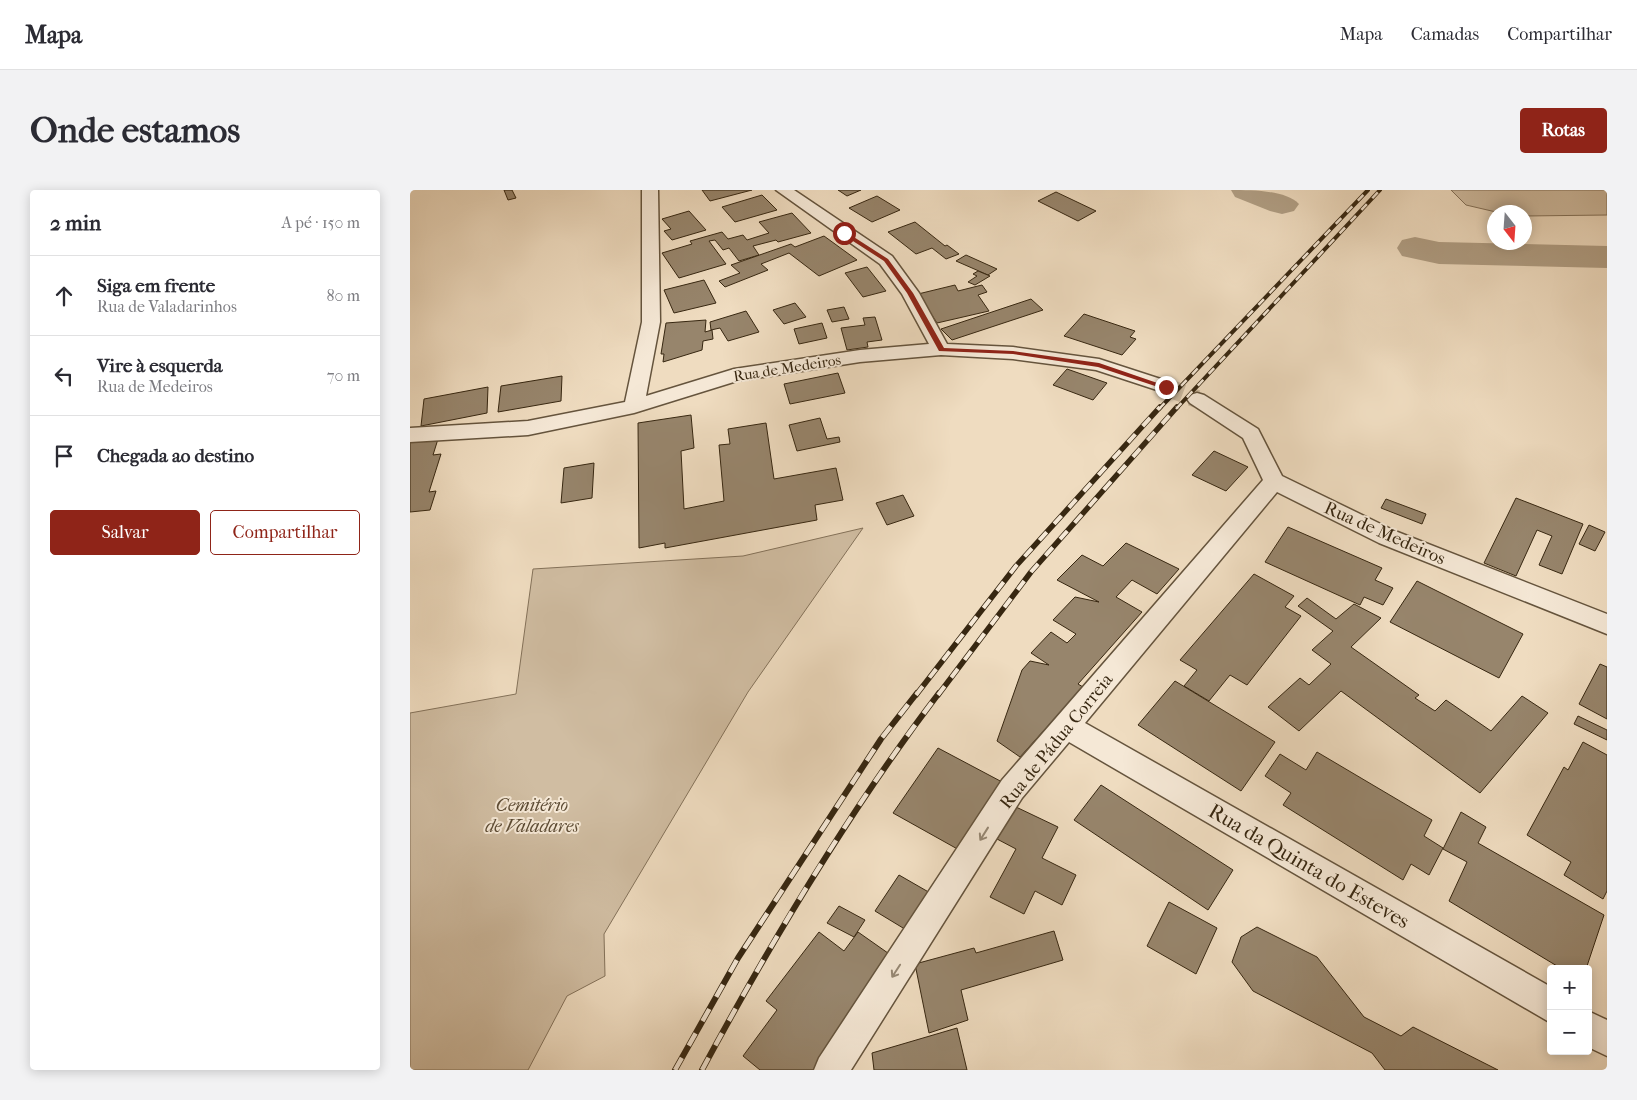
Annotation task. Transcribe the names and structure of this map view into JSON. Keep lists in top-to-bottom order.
{
  "streets": {
    "street": ["Rua de Medeiros", "Rua de Pádua Correia", "Rua da Quinta do Esteves"]
  },
  "crossings": [
    ["Rua de Medeiros", "Rua de Pádua Correia"],
    ["Rua de Pádua Correia", "Rua da Quinta do Esteves"]
  ],
  "one_way": ["Rua de Pádua Correia"],
  "parks": ["Cemitério de Valadares"],
  "north": "bottom",
  "page": {
    "header": "Mapa",
    "nav": ["Mapa", "Camadas", "Compartilhar"],
    "buttons": [
      "Rotas",
      ["Salvar", "Compartilhar"]
    ],
    "title": "Onde estamos",
    "heading": ["2 min", "A pé · 150 m"],
    "list": [
      ["Siga em frente", "Rua de Valadarinhos", "80 m"],
      ["Vire à esquerda", "Rua de Medeiros", "70 m"],
      "Chegada ao destino"
    ],
    "map_buttons": ["+", "−"]
  }
}
